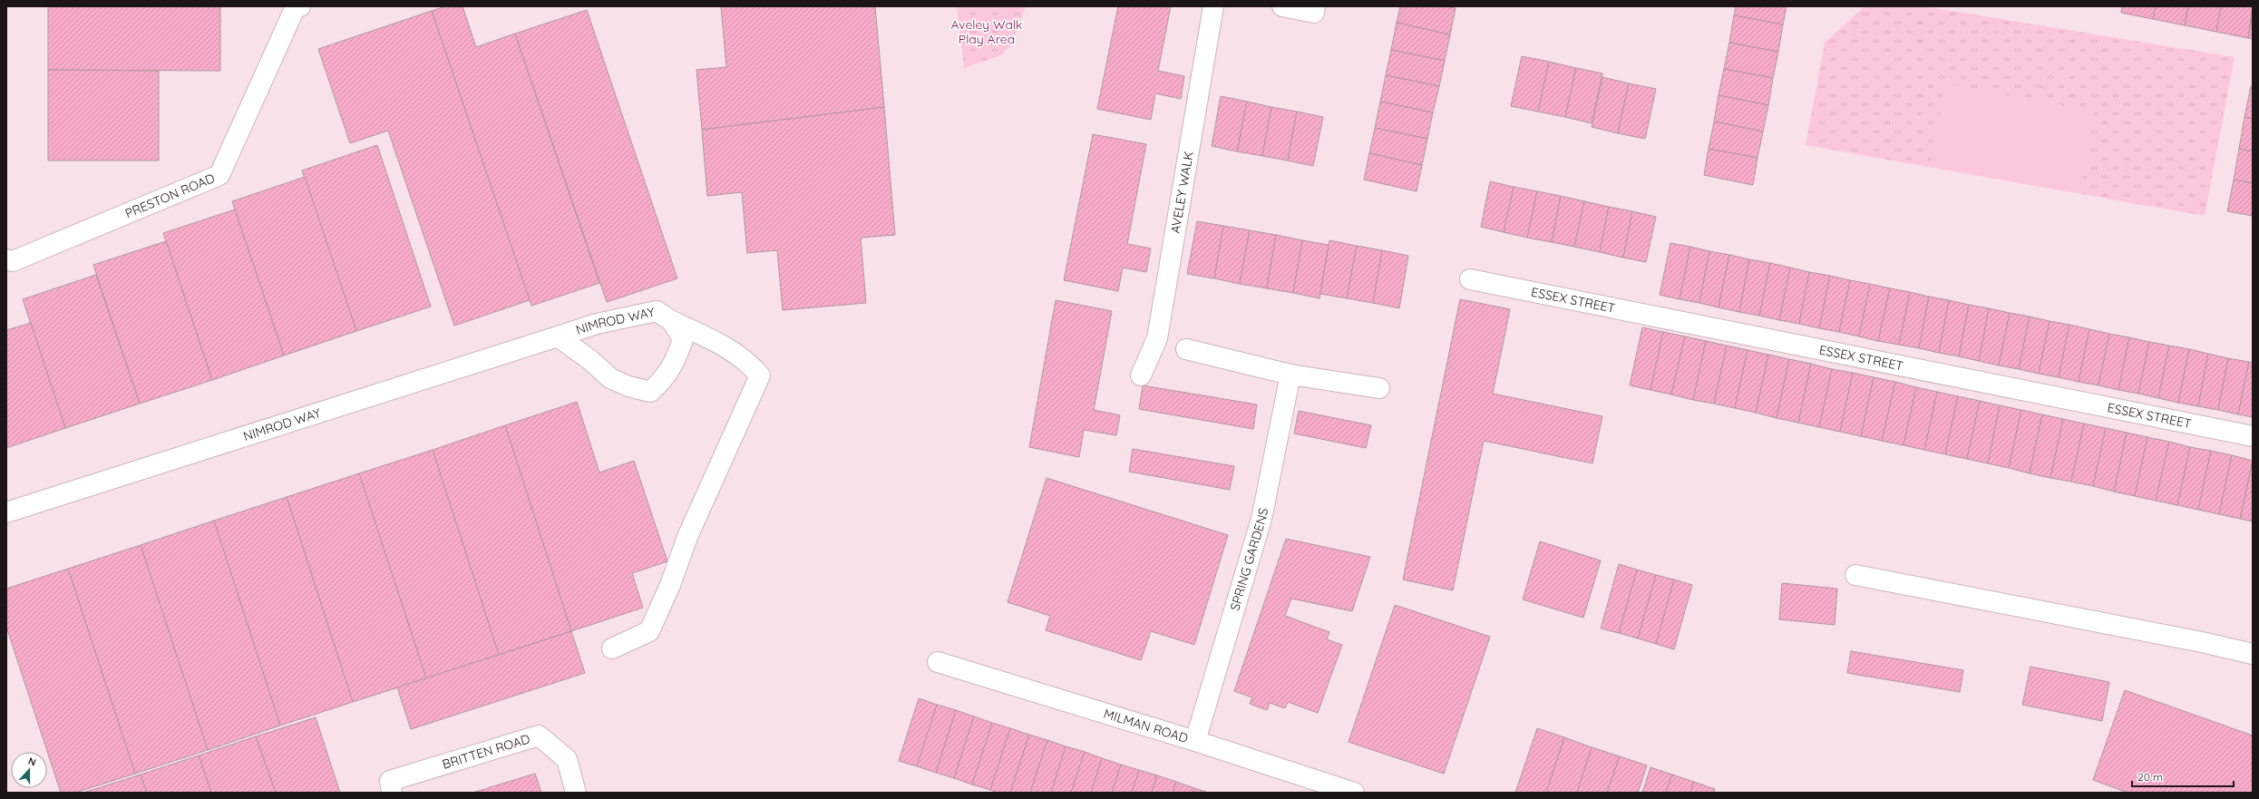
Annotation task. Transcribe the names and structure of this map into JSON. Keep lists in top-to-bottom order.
{
  "streets": {
    "street": [
      "AVELEY WALK",
      "PRESTON ROAD",
      "ESSEX STREET",
      "NIMROD WAY",
      "SPRING GARDENS",
      "MILMAN ROAD",
      "BRITTEN ROAD"
    ]
  },
  "crossings": [
    ["SPRING GARDENS", "MILMAN ROAD"]
  ],
  "parks": ["Aveley Walk Play Area"],
  "scale_bar": "20 m",
  "north": "top"
}
